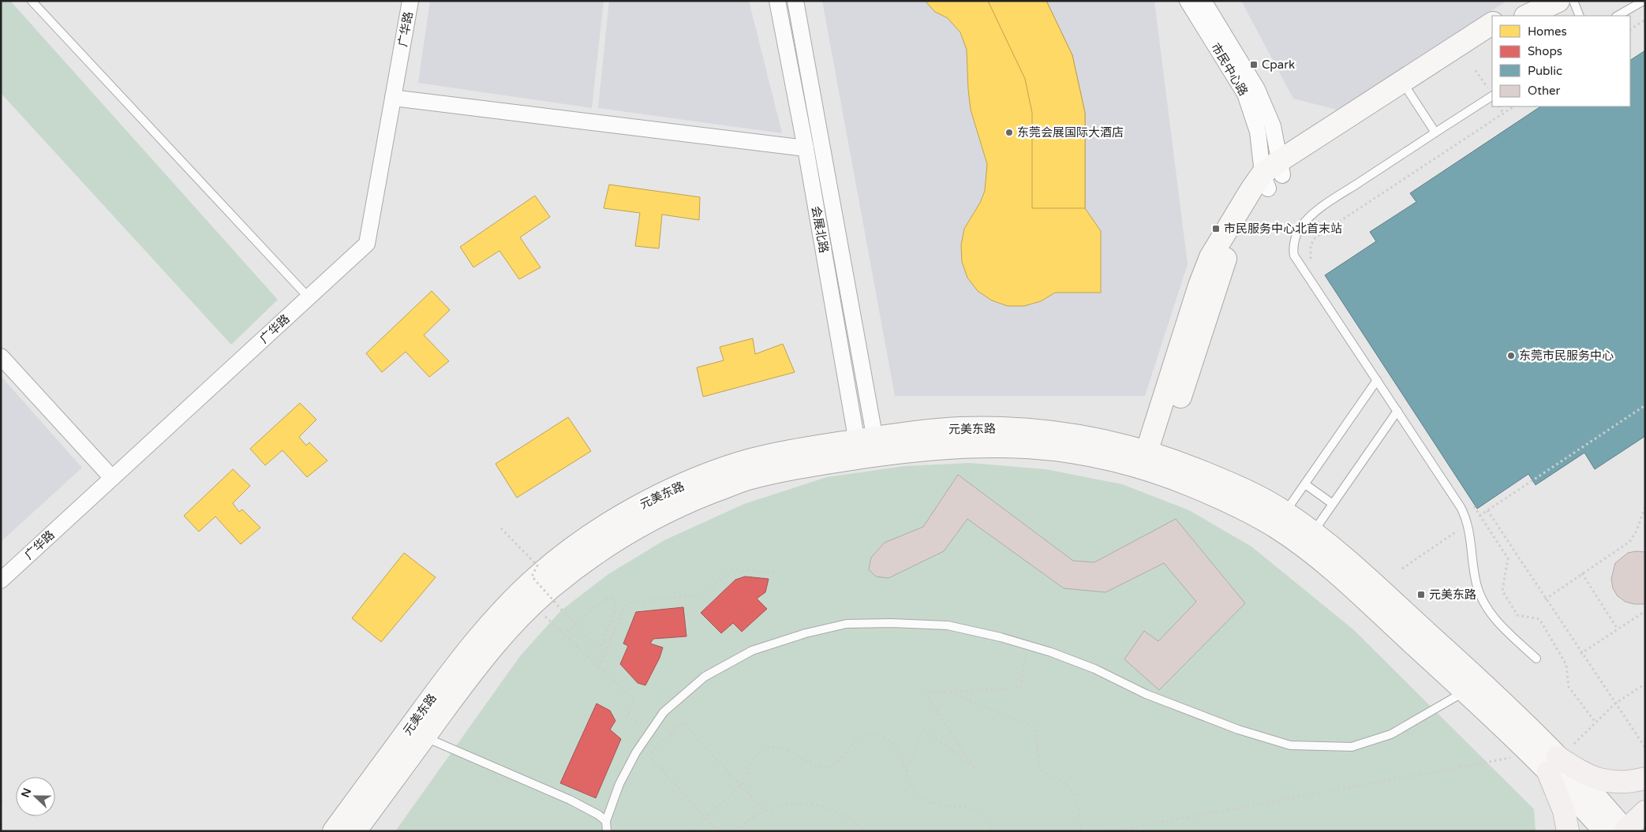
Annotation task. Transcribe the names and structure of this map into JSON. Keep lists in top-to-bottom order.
{
  "streets": {
    "street": [
      "广华路",
      "市民中心路",
      "会展北路",
      "元美东路"
    ]
  },
  "crossings": [
    ["会展北路", "元美东路"]
  ],
  "places": {
    "transit": ["Cpark", "市民服务中心北首末站", "元美东路"],
    "other": ["东莞会展国际大酒店", "东莞市民服务中心"]
  },
  "legend": [
    "Homes",
    "Shops",
    "Public",
    "Other"
  ],
  "north": "left"
}
